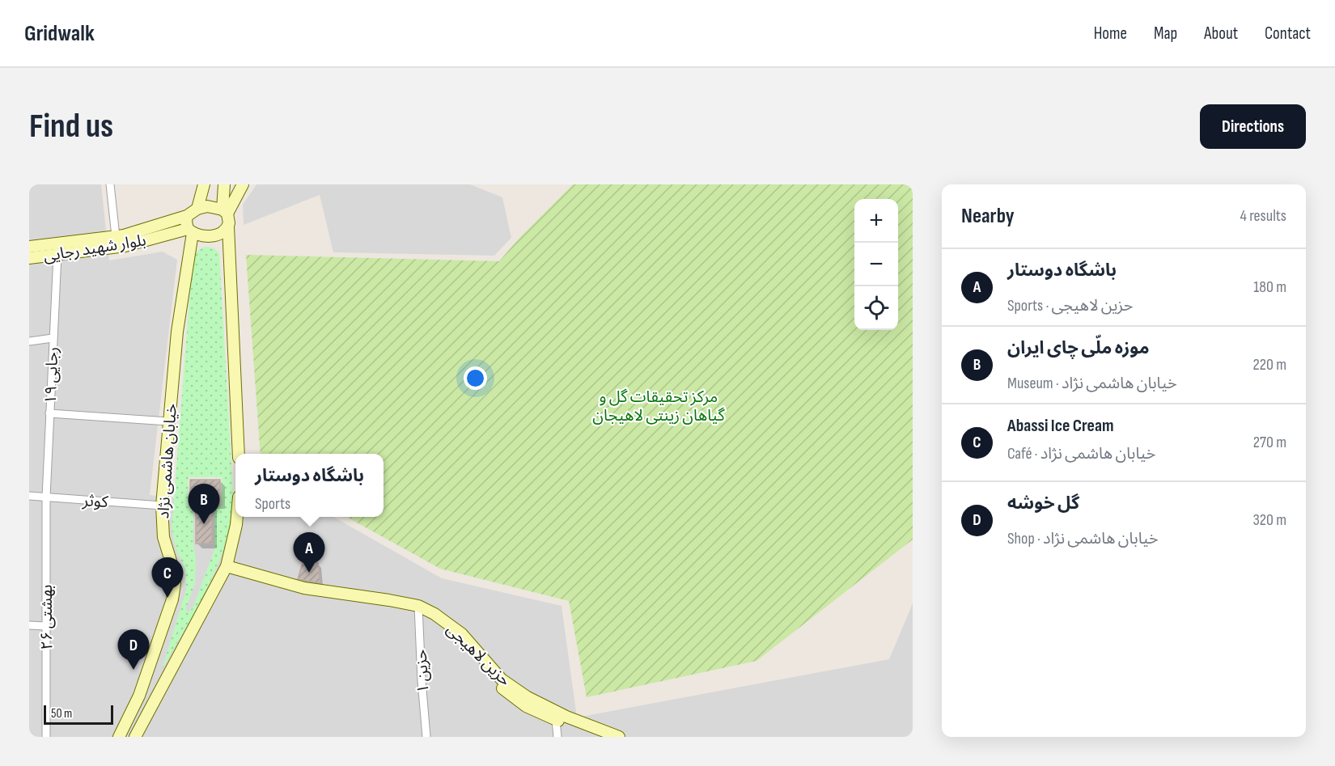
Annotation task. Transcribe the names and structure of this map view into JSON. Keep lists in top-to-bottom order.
{
  "streets": {
    "main road": ["بلوار شهید رجایی", "خیابان هاشمی نژاد", "حزین لاهیجی"],
    "street": [
      "رجایی ۱۹",
      "کوثر",
      "بهشتی ۲۶",
      "حزین ۱"
    ]
  },
  "crossings": [
    ["بلوار شهید رجایی", "رجایی ۱۹"],
    ["بلوار شهید رجایی", "خیابان هاشمی نژاد"],
    ["رجایی ۱۹", "کوثر"],
    ["رجایی ۱۹", "بهشتی ۲۶"],
    ["خیابان هاشمی نژاد", "کوثر"],
    ["کوثر", "بهشتی ۲۶"],
    ["حزین لاهیجی", "حزین ۱"]
  ],
  "parks": ["مرکز تحقیقات گل و گیاهان زینتی لاهیجان"],
  "scale_bar": "50 m",
  "page": {
    "header": "Gridwalk",
    "nav": [
      "Home",
      "Map",
      "About",
      "Contact"
    ],
    "buttons": "Directions",
    "title": "Find us",
    "heading": ["Nearby", "4 results"],
    "map_buttons": ["+", "−"],
    "list": [
      {
        "mark": "A",
        "name": "باشگاه دوستار",
        "note": "Sports · حزین لاهیجی",
        "value": "180 m"
      },
      {
        "mark": "B",
        "name": "موزه ملّی چای ایران",
        "note": "Museum · خیابان هاشمی نژاد",
        "value": "220 m"
      },
      {
        "mark": "C",
        "name": "Abassi Ice Cream",
        "note": "Café · خیابان هاشمی نژاد",
        "value": "270 m"
      },
      {
        "mark": "D",
        "name": "گل خوشه",
        "note": "Shop · خیابان هاشمی نژاد",
        "value": "320 m"
      }
    ],
    "popup": ["باشگاه دوستار", "Sports"],
    "pins": [
      "B",
      "A",
      "C",
      "D"
    ],
    "scale": "50 m"
  }
}
